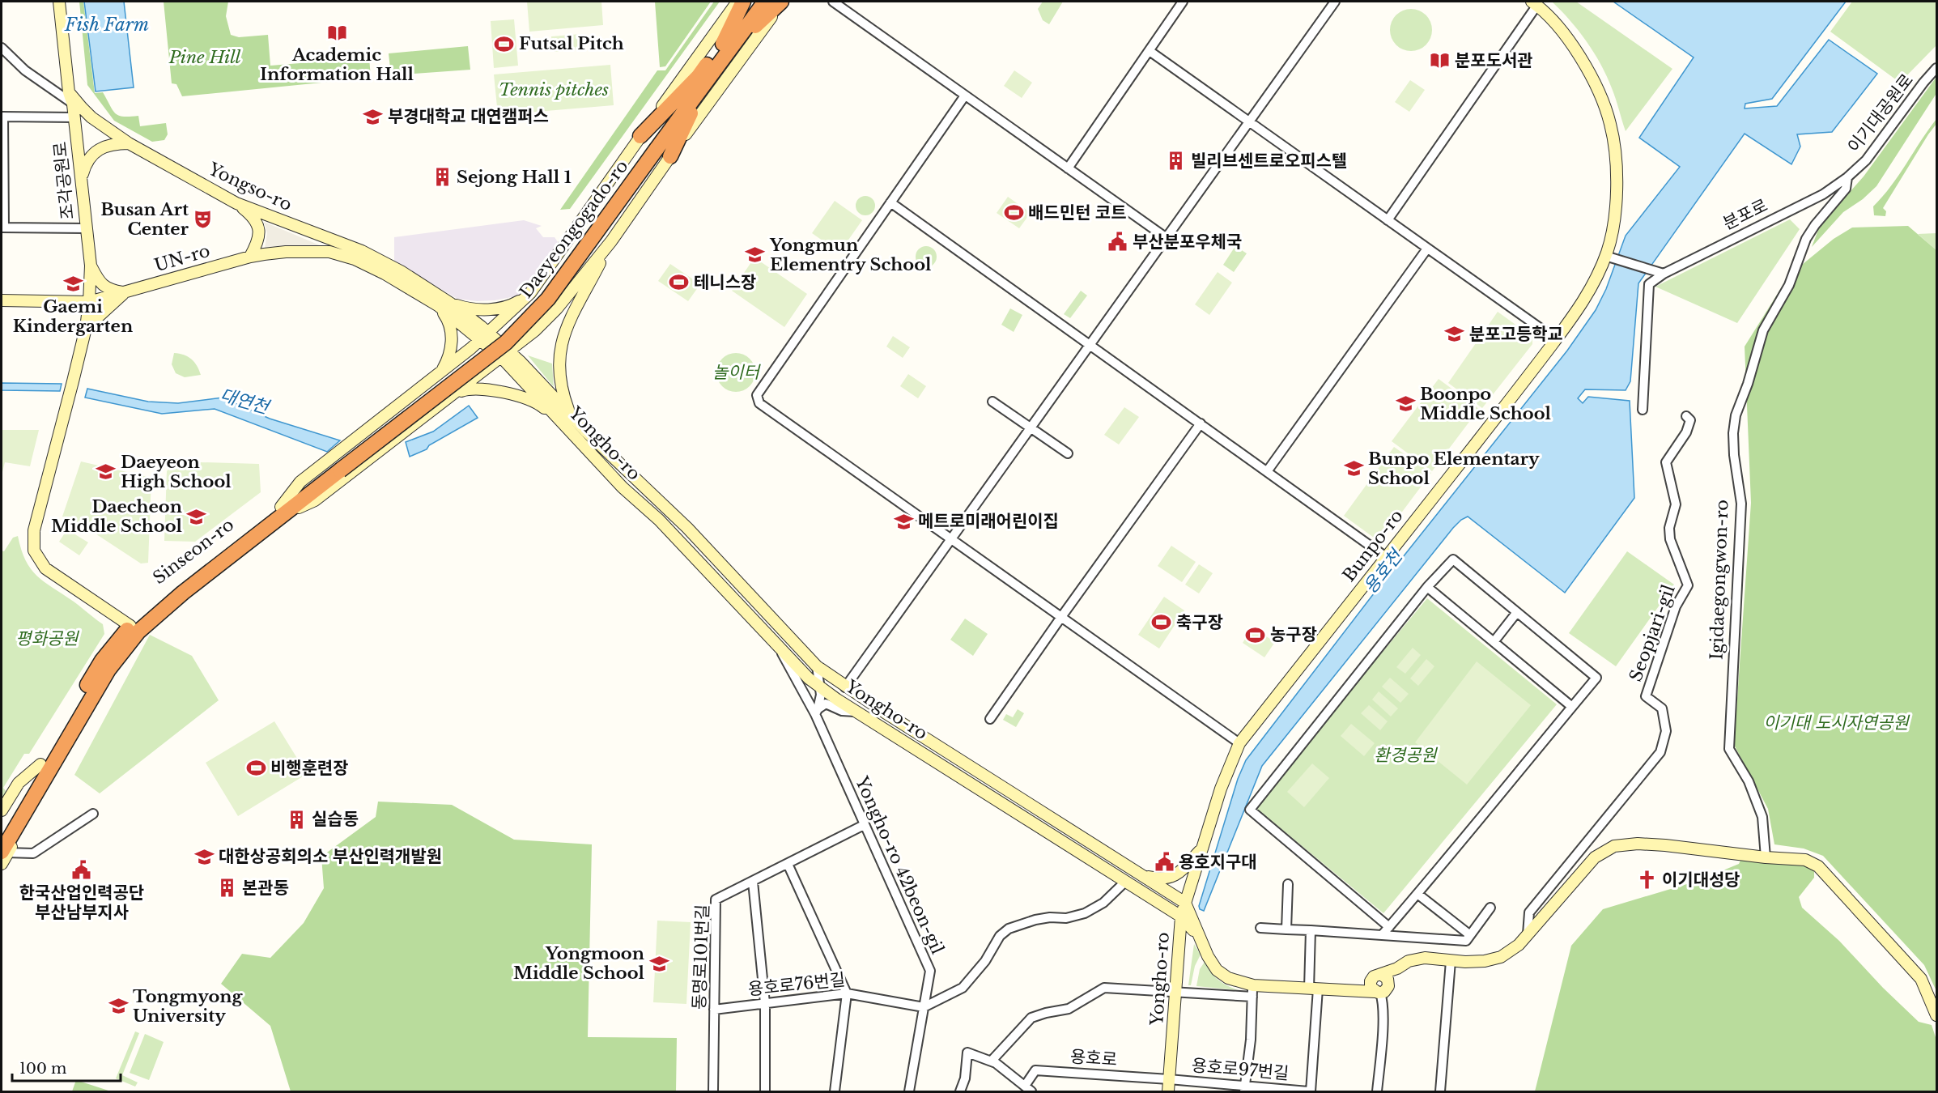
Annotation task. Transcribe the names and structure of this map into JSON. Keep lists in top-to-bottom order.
{
  "streets": {
    "highway": ["Daeyeongogado-ro", "Sinseon-ro"],
    "main road": [
      "조각공원로",
      "Yongso-ro",
      "UN-ro",
      "Yongho-ro",
      "Bunpo-ro"
    ],
    "street": [
      "이기대공원로",
      "분포로",
      "Igidaegongwon-ro",
      "Seopjari-gil",
      "Yongho-ro 42beon-gil",
      "동명로101번길",
      "용호로76번길",
      "용호로",
      "용호로97번길"
    ]
  },
  "crossings": [
    ["이기대공원로", "분포로"],
    ["이기대공원로", "Igidaegongwon-ro"],
    ["조각공원로", "Yongso-ro"],
    ["Yongso-ro", "UN-ro"],
    ["Yongso-ro", "Yongho-ro"],
    ["분포로", "Igidaegongwon-ro"],
    ["Daeyeongogado-ro", "Sinseon-ro"],
    ["Yongho-ro", "Bunpo-ro"],
    ["Yongho-ro", "Yongho-ro 42beon-gil"],
    ["Yongho-ro", "용호로"],
    ["Yongho-ro", "용호로97번길"],
    ["Yongho-ro 42beon-gil", "동명로101번길"],
    ["Yongho-ro 42beon-gil", "용호로76번길"],
    ["동명로101번길", "용호로76번길"],
    ["용호로", "용호로97번길"]
  ],
  "water": ["Fish Farm", "대연천", "용호천"],
  "parks": [
    "Pine Hill",
    "Tennis pitches",
    "놀이터",
    "평화공원",
    "이기대 도시자연공원",
    "환경공원"
  ],
  "places": {
    "library": ["Academic Information Hall", "분포도서관"],
    "sports": [
      "Futsal Pitch",
      "배드민턴 코트",
      "테니스장",
      "축구장",
      "농구장",
      "비행훈련장"
    ],
    "school or university": [
      "부경대학교 대연캠퍼스",
      "Yongmun Elementry School",
      "Gaemi Kindergarten",
      "분포고등학교",
      "Boonpo Middle School",
      "Bunpo Elementary School",
      "Daeyeon High School",
      "Daecheon Middle School",
      "메트로미래어린이집",
      "대한상공회의소 부산인력개발원",
      "Yongmoon Middle School",
      "Tongmyong University"
    ],
    "building": [
      "빌리브센트로오피스텔",
      "Sejong Hall 1",
      "실습동",
      "본관동"
    ],
    "theatre": ["Busan Art Center"],
    "public building": ["부산분포우체국", "용호지구대", "한국산업인력공단 부산남부지사"],
    "church": ["이기대성당"]
  },
  "scale_bar": "100 m"
}
